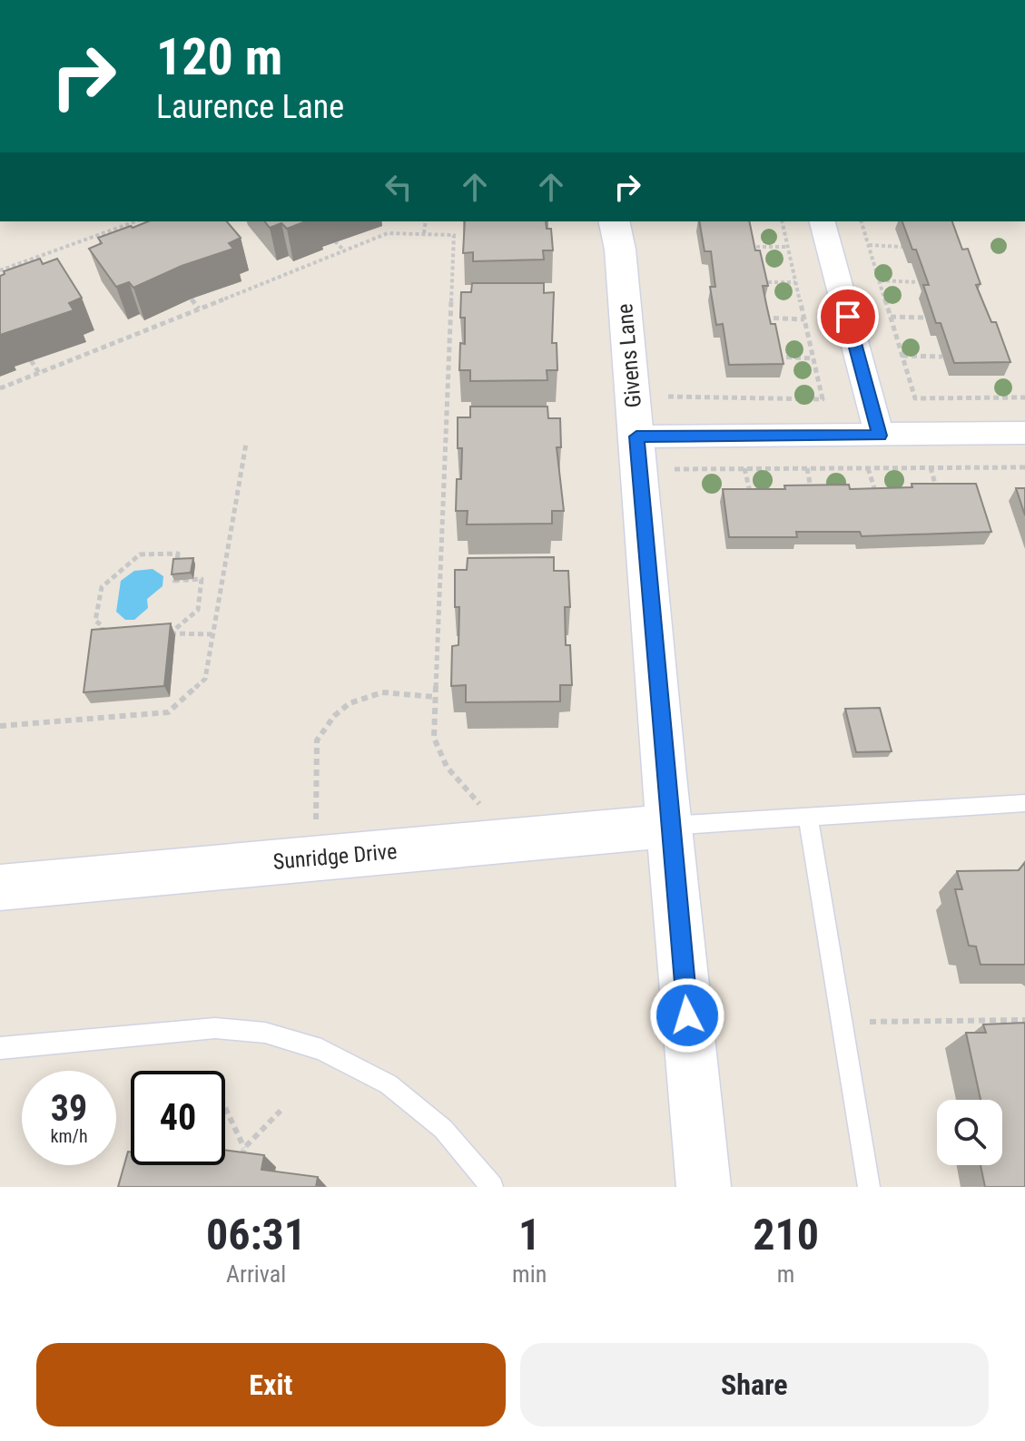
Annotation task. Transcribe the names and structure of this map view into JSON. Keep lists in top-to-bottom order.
{
  "streets": {
    "street": ["Givens Lane", "Sunridge Drive"]
  },
  "crossings": [
    ["Givens Lane", "Sunridge Drive"]
  ],
  "page": {
    "turn": ["120 m", "Laurence Lane"],
    "speed": "39 km/h",
    "limit": "40",
    "eta": [
      "06:31",
      "Arrival",
      "1",
      "min",
      "210",
      "m"
    ],
    "buttons": ["Exit", "Share"]
  }
}
